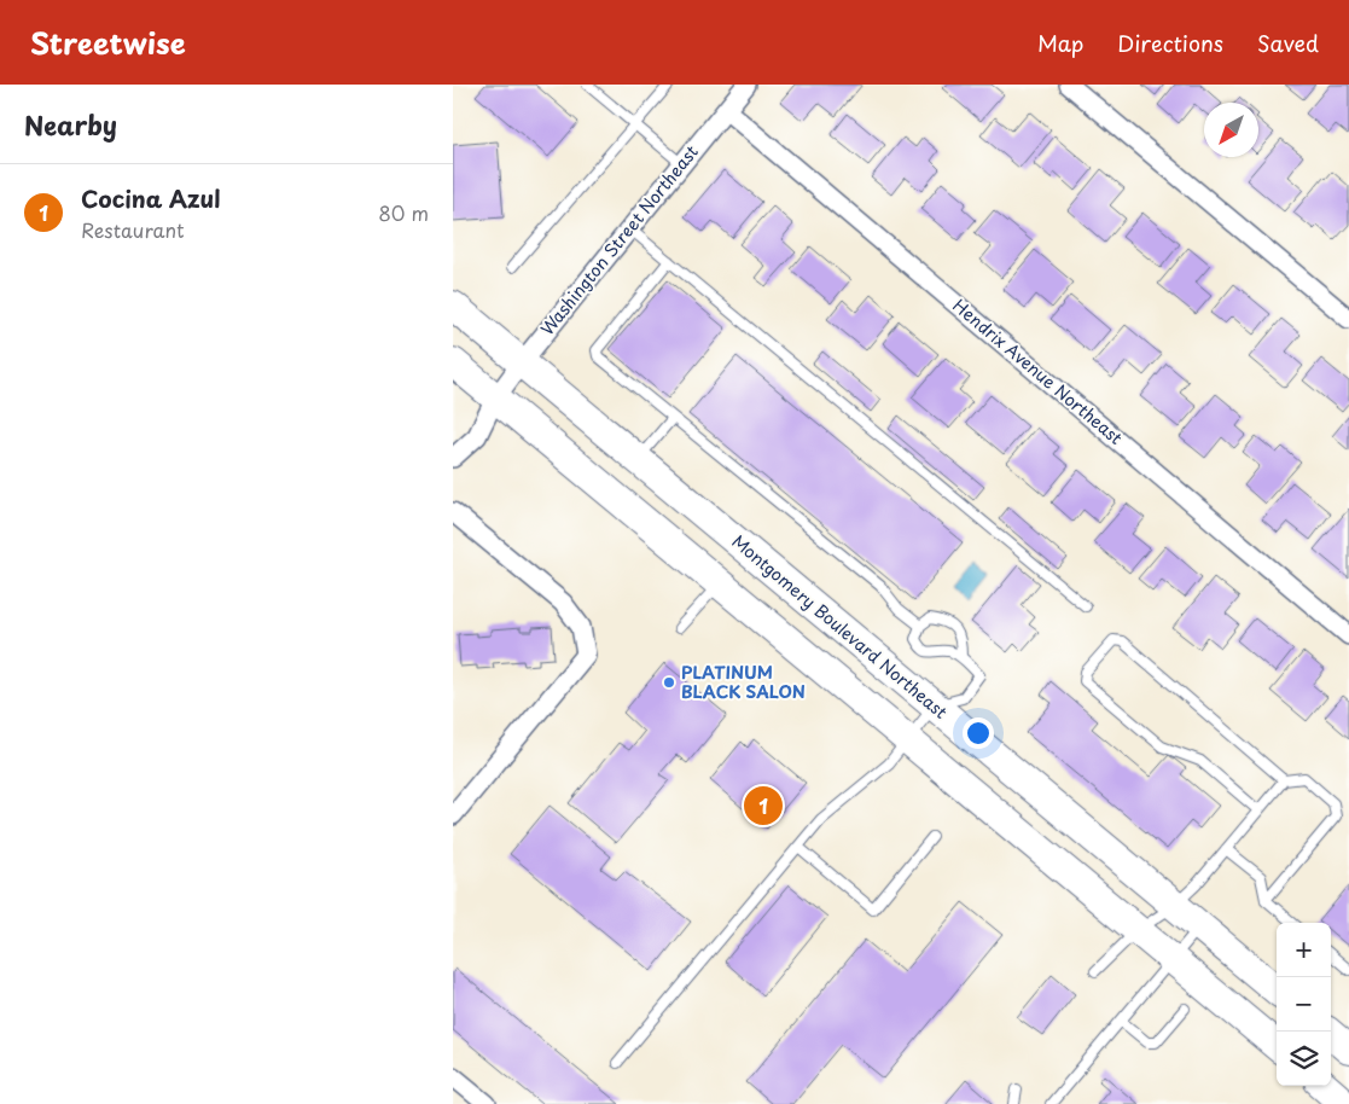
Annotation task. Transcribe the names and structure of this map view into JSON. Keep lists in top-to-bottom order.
{
  "streets": {
    "main road": ["Montgomery Boulevard Northeast"],
    "street": ["Washington Street Northeast", "Hendrix Avenue Northeast"]
  },
  "crossings": [
    ["Washington Street Northeast", "Hendrix Avenue Northeast"],
    ["Washington Street Northeast", "Montgomery Boulevard Northeast"]
  ],
  "places": ["PLATINUM BLACK SALON"],
  "north": "bottom left",
  "page": {
    "header": "Streetwise",
    "nav": ["Map", "Directions", "Saved"],
    "heading": "Nearby",
    "list": [
      {
        "mark": "1",
        "name": "Cocina Azul",
        "note": "Restaurant",
        "value": "80 m"
      }
    ],
    "pins": "1",
    "map_buttons": ["+", "−"]
  }
}
